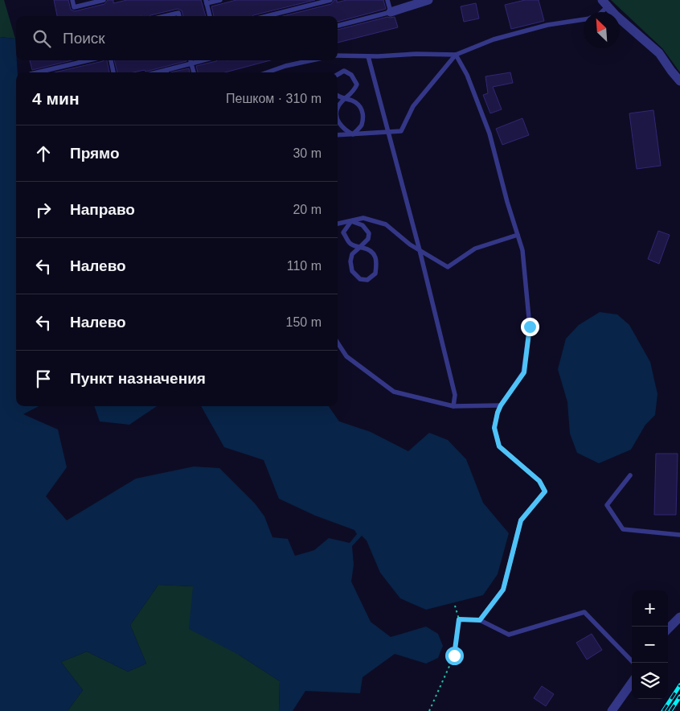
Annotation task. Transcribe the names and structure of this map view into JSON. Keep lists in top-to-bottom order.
{
  "north": "top left",
  "page": {
    "search": "Поиск",
    "heading": ["4 мин", "Пешком · 310 m"],
    "list": [
      ["Прямо", "30 m"],
      ["Направо", "20 m"],
      ["Налево", "110 m"],
      ["Налево", "150 m"],
      "Пункт назначения"
    ],
    "map_buttons": ["+", "−"]
  }
}
